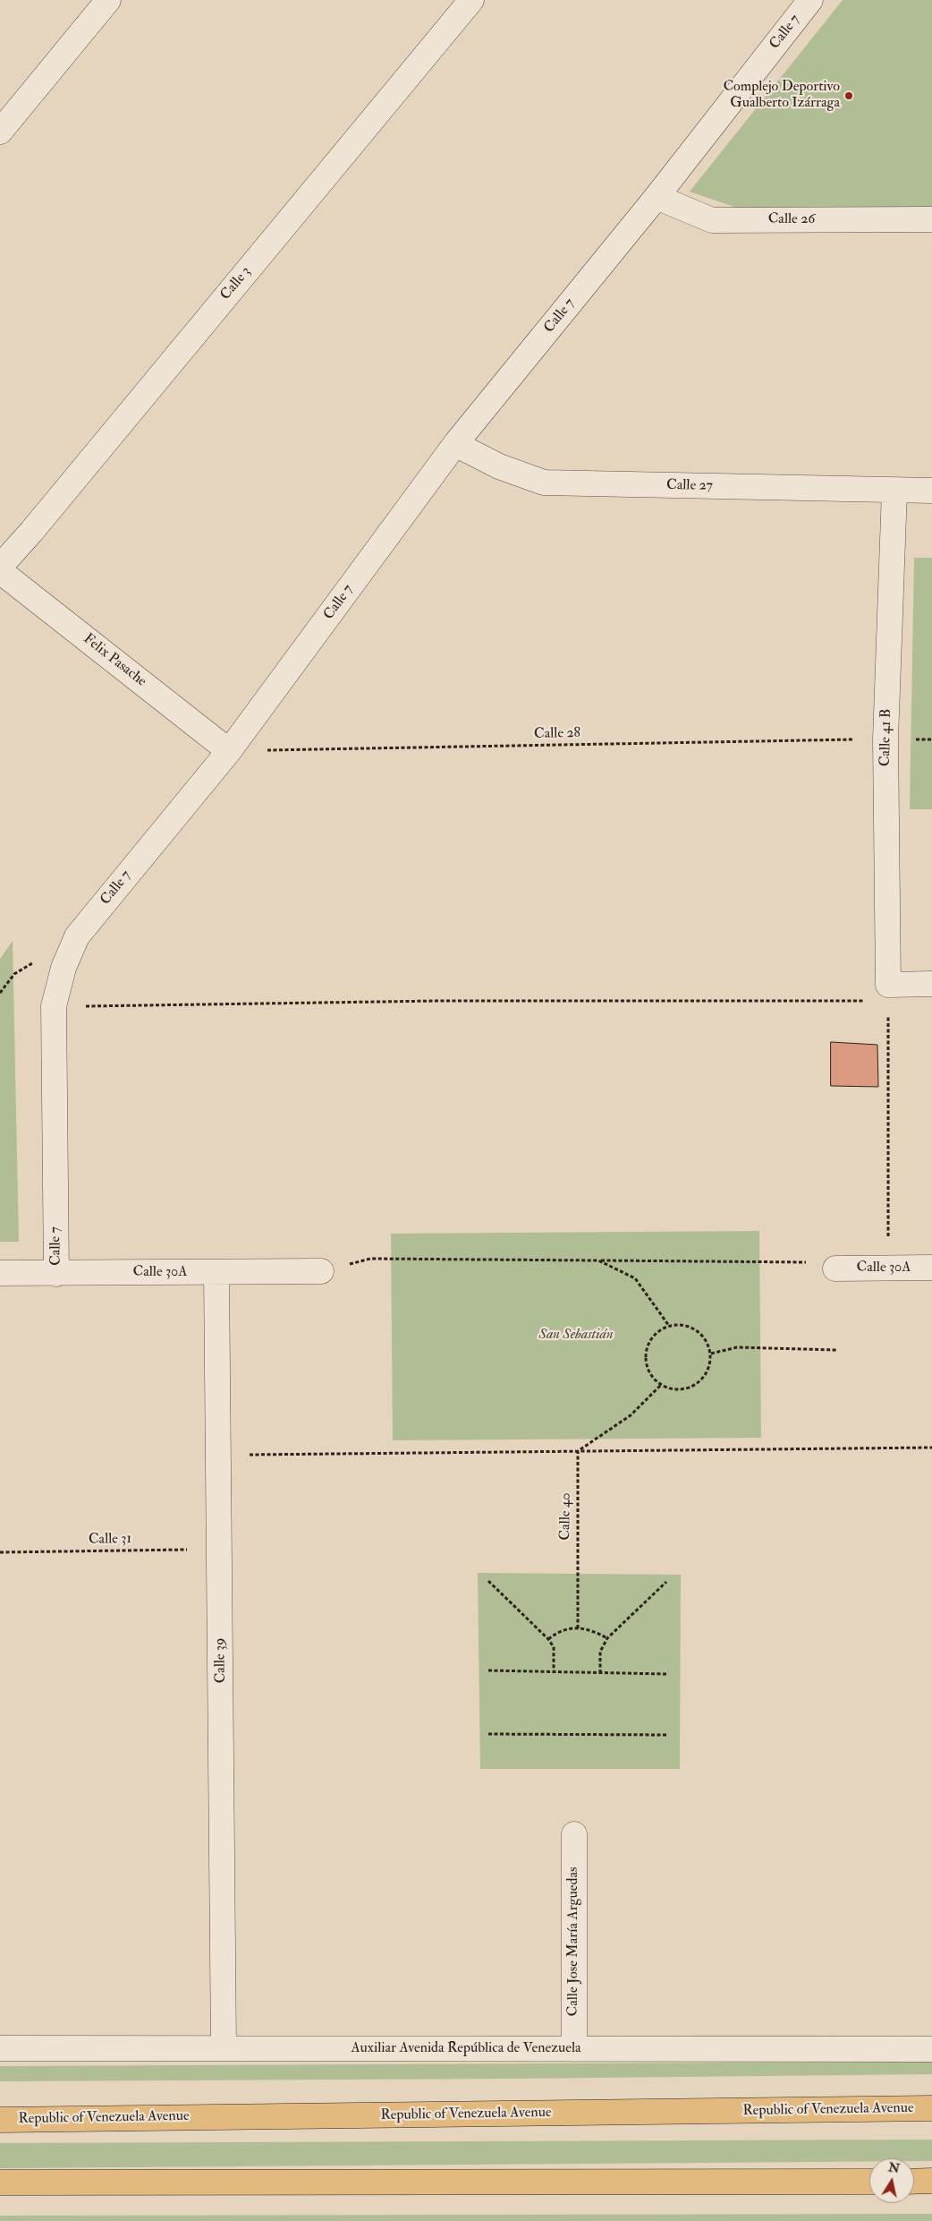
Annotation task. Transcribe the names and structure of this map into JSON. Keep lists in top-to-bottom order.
{
  "streets": {
    "main road": ["Republic of Venezuela Avenue"],
    "street": [
      "Calle 7",
      "Calle 26",
      "Calle 3",
      "Calle 27",
      "Felix Pasache",
      "Calle 41 B",
      "Calle 30A",
      "Calle 39",
      "Calle Jose María Arguedas",
      "Auxiliar Avenida República de Venezuela"
    ],
    "path": ["Calle 28", "Calle 40", "Calle 31"]
  },
  "crossings": [
    ["Calle 7", "Calle 26"],
    ["Calle 7", "Calle 27"],
    ["Calle 7", "Felix Pasache"],
    ["Calle 7", "Calle 28"],
    ["Calle 7", "Calle 30A"],
    ["Calle 27", "Calle 41 B"],
    ["Felix Pasache", "Calle 28"],
    ["Calle 28", "Calle 41 B"],
    ["Calle 30A", "Calle 39"],
    ["Calle 31", "Calle 39"],
    ["Calle 39", "Auxiliar Avenida República de Venezuela"],
    ["Calle Jose María Arguedas", "Auxiliar Avenida República de Venezuela"]
  ],
  "parks": ["San Sebastián"],
  "places": ["Complejo Deportivo Gualberto Izárraga"],
  "north": "top"
}
